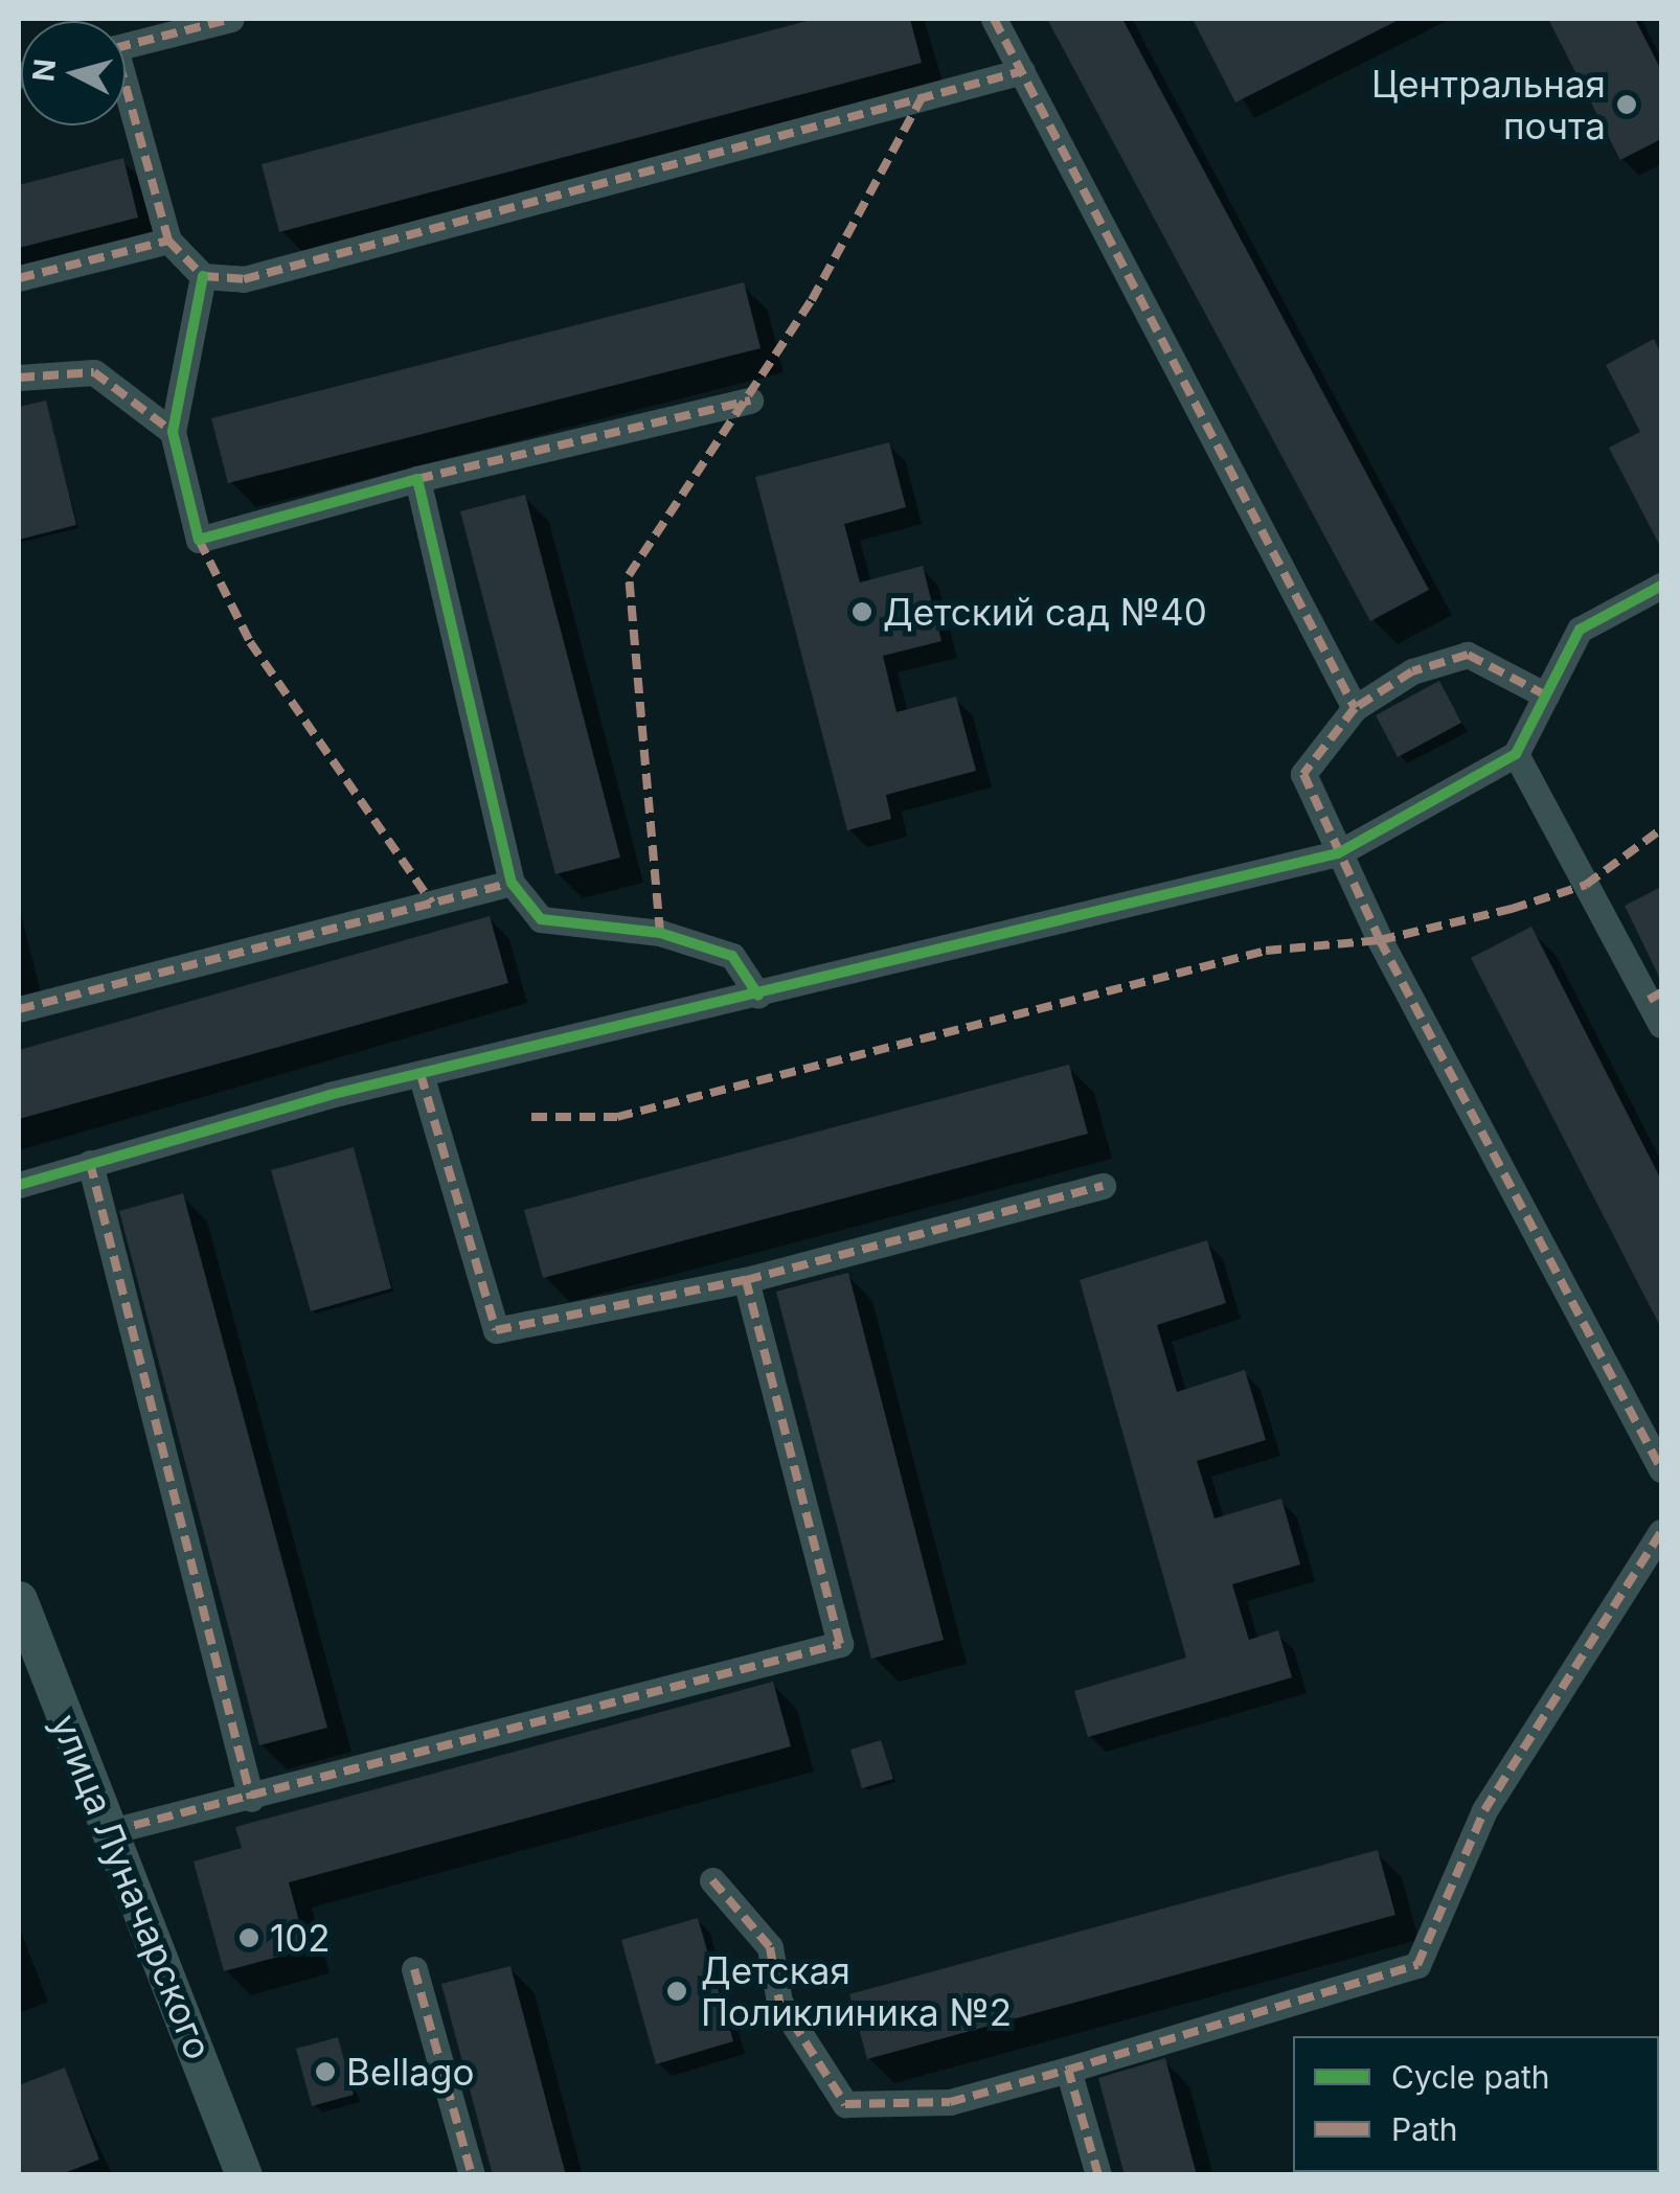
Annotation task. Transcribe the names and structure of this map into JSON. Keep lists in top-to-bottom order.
{
  "streets": {
    "street": ["улица Луначарского"]
  },
  "places": [
    "Центральная почта",
    "Детский сад №40",
    "102",
    "Детская Поликлиника №2",
    "Bellago"
  ],
  "legend": ["Cycle path", "Path"],
  "north": "left"
}
